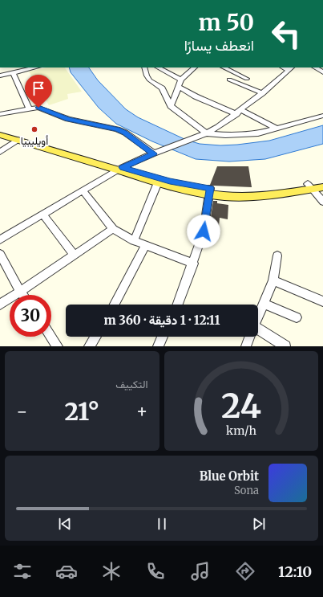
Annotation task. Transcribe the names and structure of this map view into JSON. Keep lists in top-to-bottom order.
{
  "places": ["أويليبيا"],
  "page": {
    "turn": ["50 m", "انعطف يسارًا"],
    "limit": "30",
    "trip": "12:11 · 1 دقيقة · 360 m",
    "tile": "التكييف",
    "heat": ["−", "21°", "+"],
    "song": ["Blue Orbit", "Sona"],
    "tabs": "12:10",
    "gauge": ["24", "km/h"]
  }
}
